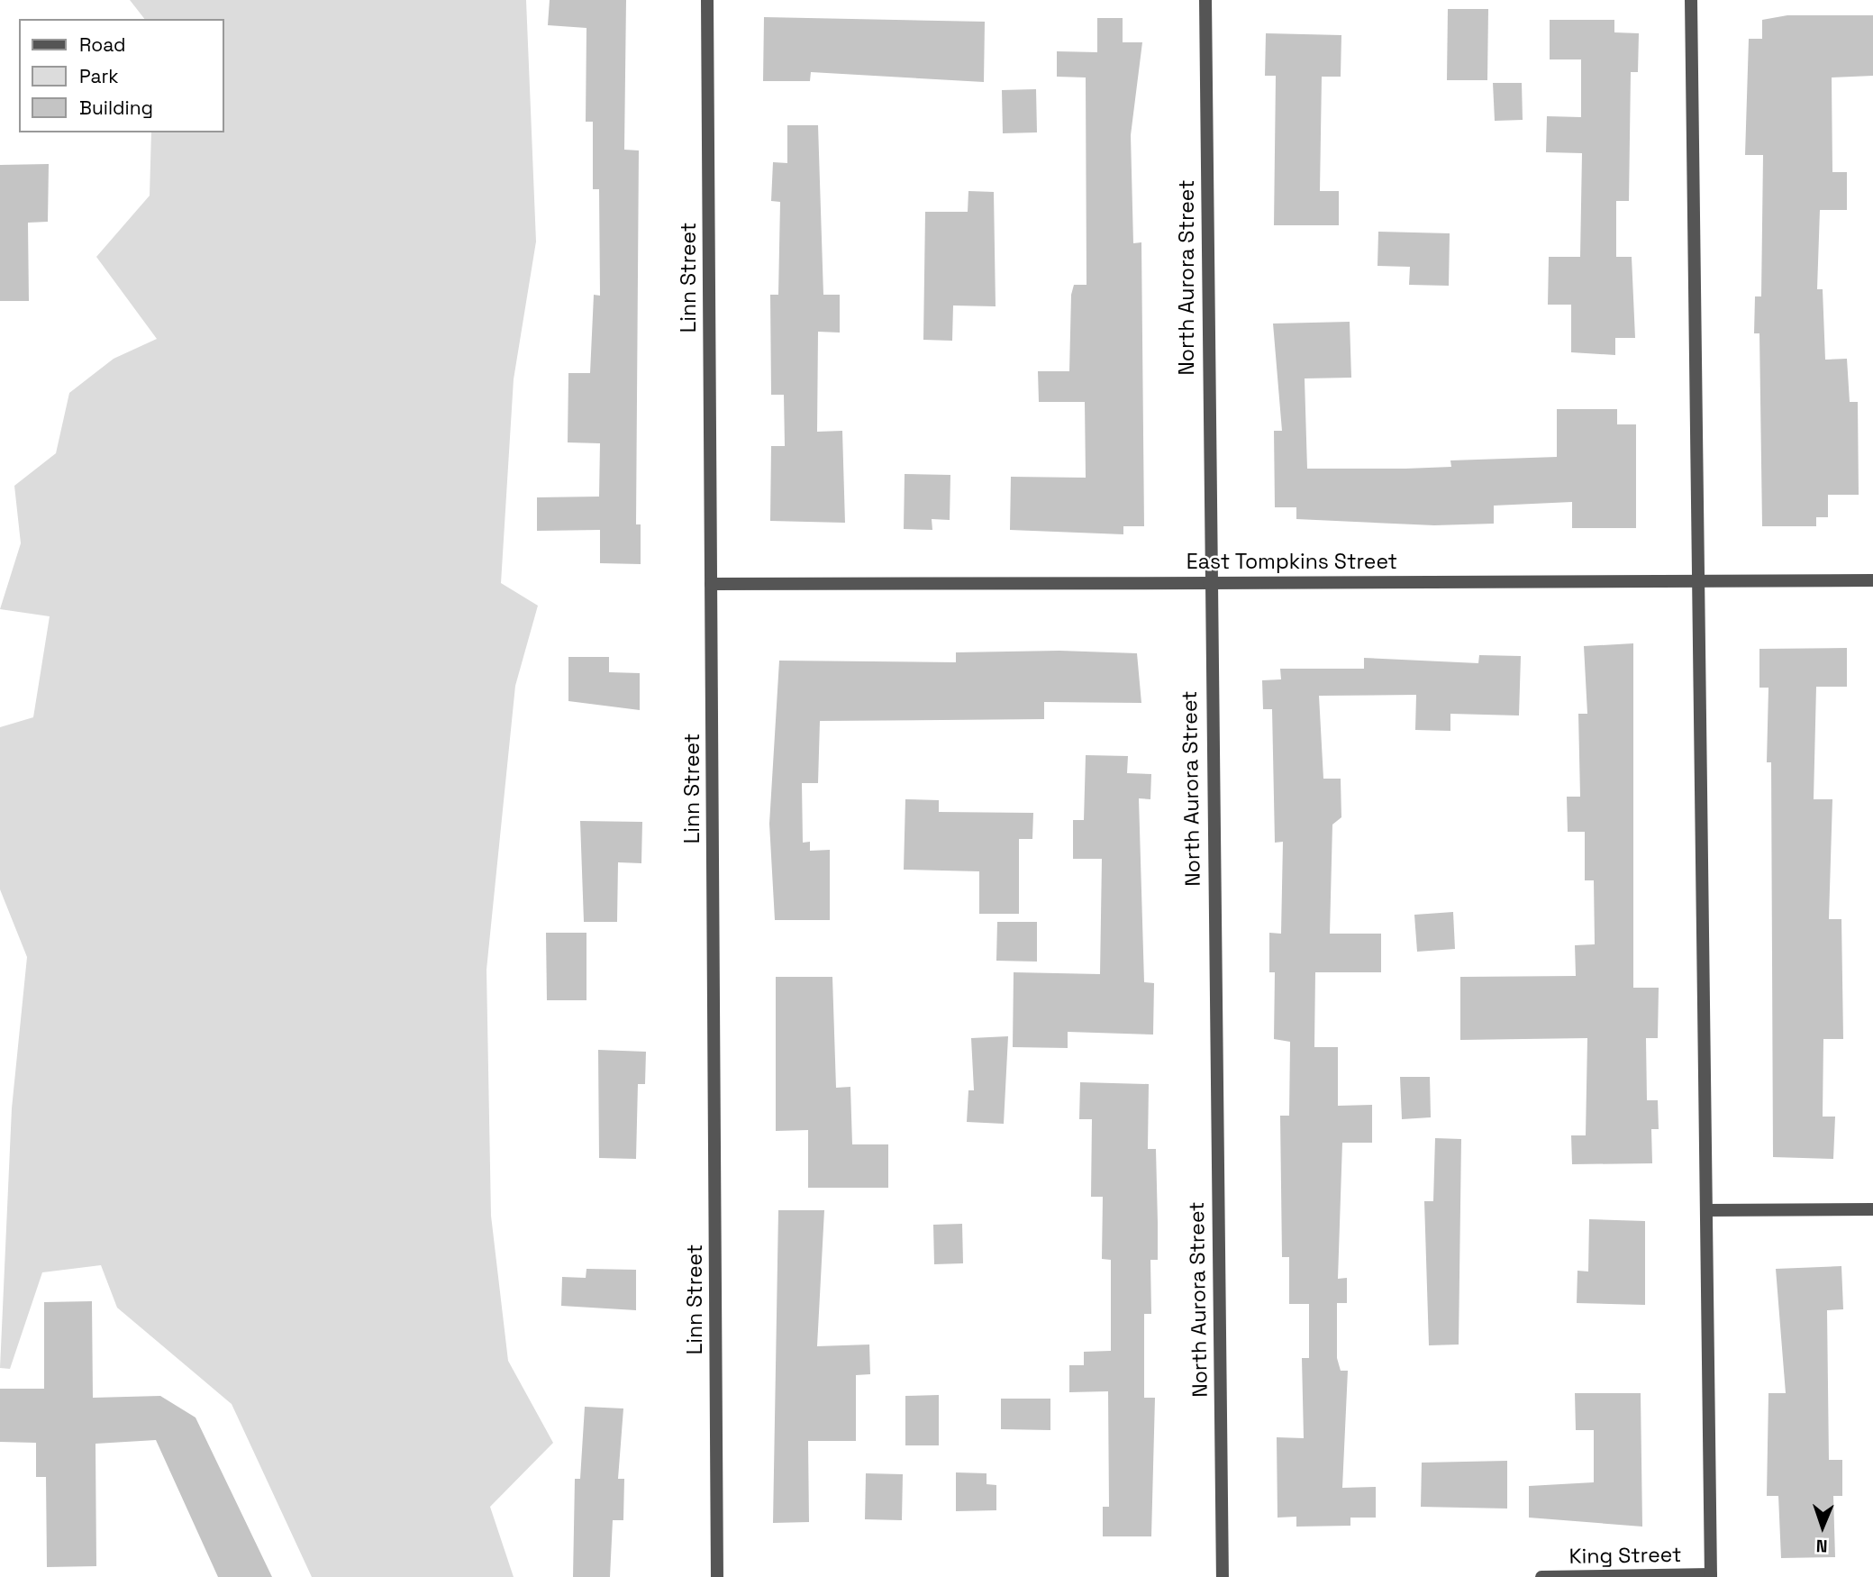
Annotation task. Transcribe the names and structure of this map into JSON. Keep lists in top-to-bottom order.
{
  "streets": {
    "street": [
      "Linn Street",
      "North Aurora Street",
      "East Tompkins Street",
      "King Street"
    ]
  },
  "crossings": [
    ["Linn Street", "East Tompkins Street"],
    ["North Aurora Street", "East Tompkins Street"]
  ],
  "legend": ["Road", "Park", "Building"],
  "north": "bottom"
}
